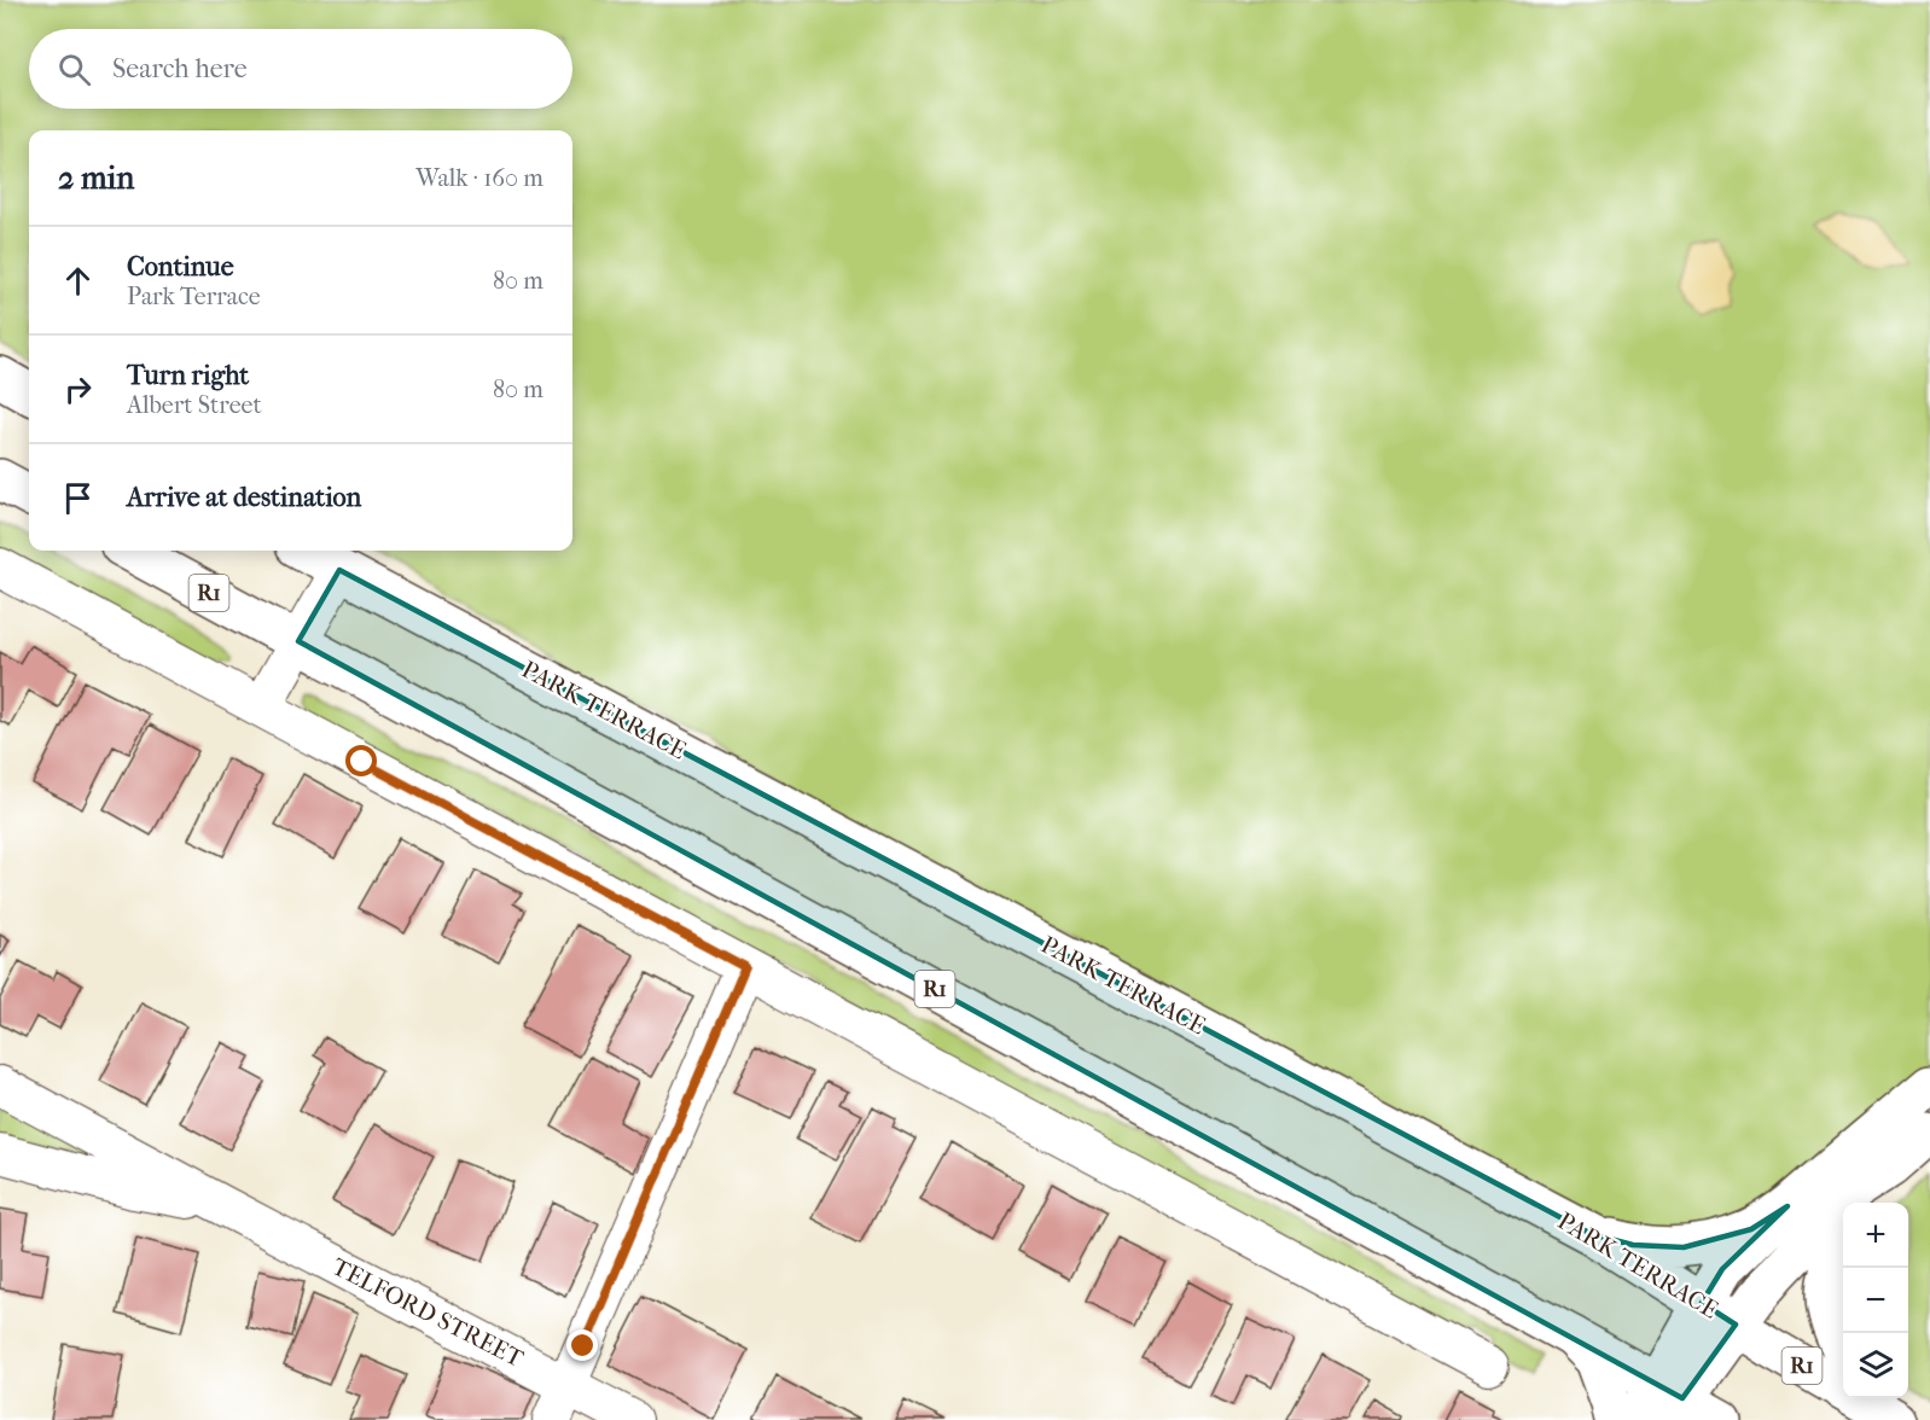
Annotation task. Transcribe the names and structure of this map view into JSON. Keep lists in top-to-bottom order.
{
  "streets": {
    "main road": ["R1", "PARK TERRACE"],
    "street": ["TELFORD STREET"]
  },
  "page": {
    "search": "Search here",
    "heading": ["2 min", "Walk · 160 m"],
    "list": [
      ["Continue", "Park Terrace", "80 m"],
      ["Turn right", "Albert Street", "80 m"],
      "Arrive at destination"
    ],
    "map_buttons": ["+", "−"]
  }
}
